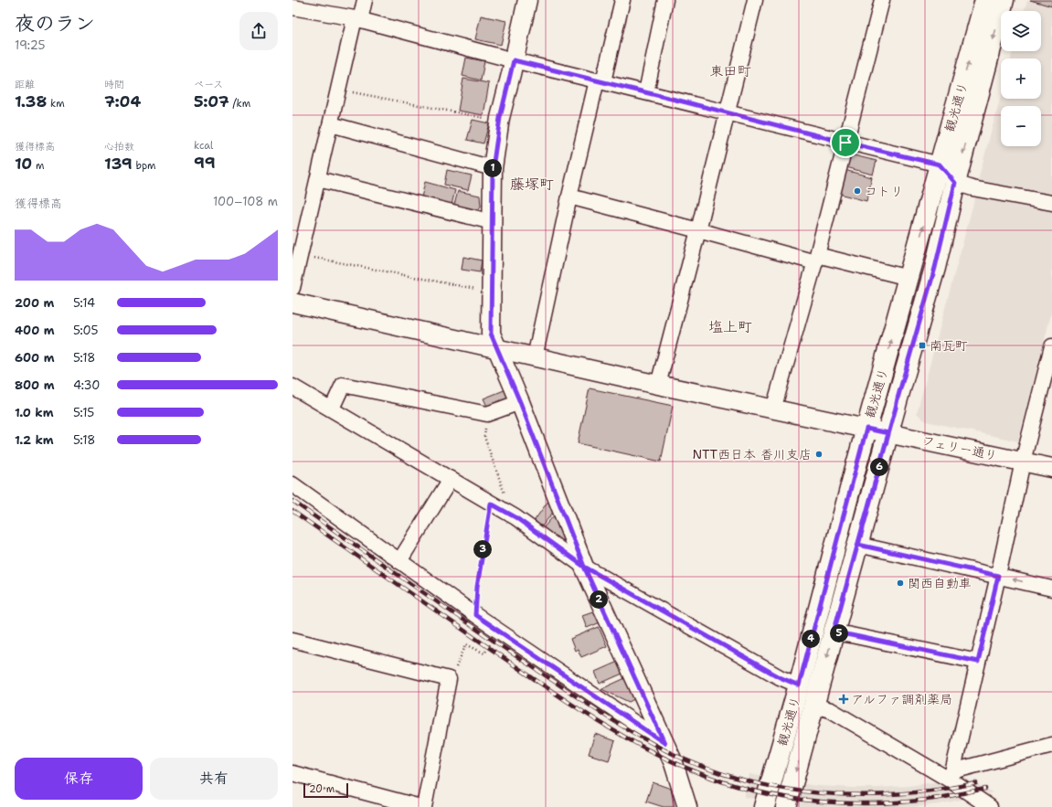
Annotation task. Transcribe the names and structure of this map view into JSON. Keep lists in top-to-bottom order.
{
  "streets": {
    "main road": ["観光通り"],
    "street": ["フェリー通り"]
  },
  "crossings": [
    ["観光通り", "フェリー通り"]
  ],
  "districts": ["東田町", "藤塚町", "塩上町"],
  "places": {
    "other": ["コトリ", "NTT西日本 香川支店", "関西自動車"],
    "transit": ["南瓦町"],
    "health": ["アルファ調剤薬局"]
  },
  "scale_bar": "20 m",
  "page": {
    "heading": ["夜のラン", "19:25"],
    "map_buttons": ["+", "−"],
    "stats": [
      ["距離", "1.38 km"],
      ["時間", "7:04"],
      ["ペース", "5:07 /km"],
      ["獲得標高", "10 m"],
      ["心拍数", "139 bpm"],
      ["kcal", "99"]
    ],
    "pins": [
      "1",
      "6",
      "3",
      "2",
      "5",
      "4"
    ],
    "chart": ["獲得標高", "100–108 m"],
    "list": [
      {
        "name": "200 m",
        "note": "5:14"
      },
      {
        "name": "400 m",
        "note": "5:05"
      },
      {
        "name": "600 m",
        "note": "5:18"
      },
      {
        "name": "800 m",
        "note": "4:30"
      },
      {
        "name": "1.0 km",
        "note": "5:15"
      },
      {
        "name": "1.2 km",
        "note": "5:18"
      }
    ],
    "buttons": ["保存", "共有"],
    "scale": "20 m"
  }
}
